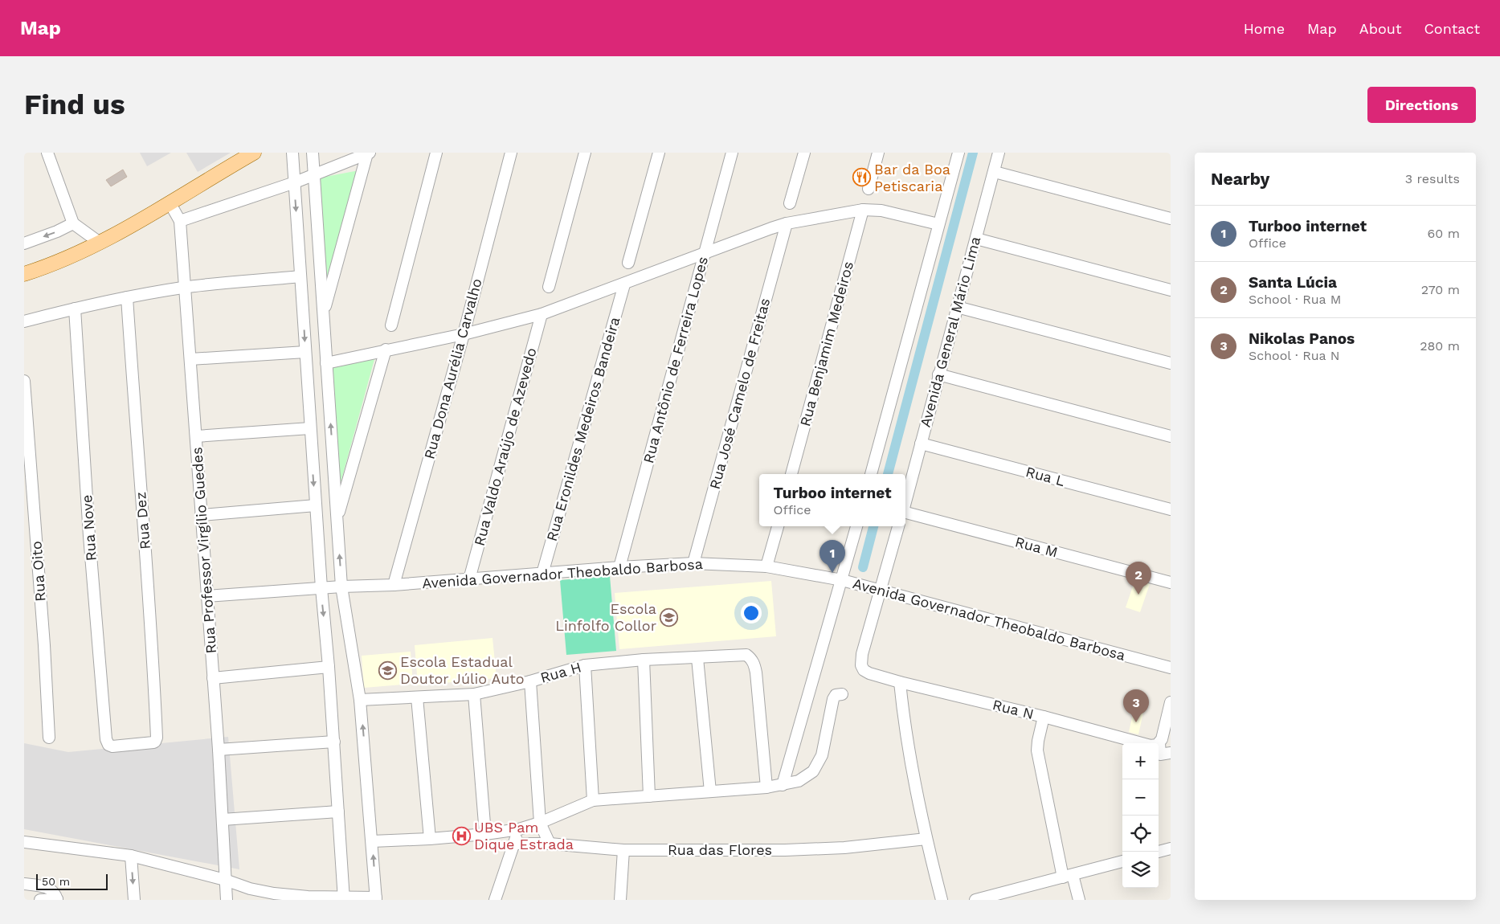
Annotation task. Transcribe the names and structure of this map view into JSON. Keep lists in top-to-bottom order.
{
  "streets": {
    "street": [
      "Avenida General Mário Lima",
      "Rua Benjamim Medeiros",
      "Rua Antônio de Ferreira Lopes",
      "Rua Dona Aurélia Carvalho",
      "Rua José Camelo de Freitas",
      "Rua Eronildes Medeiros Bandeira",
      "Rua Valdo Araújo de Azevedo",
      "Rua L",
      "Rua Dez",
      "Rua Nove",
      "Rua M",
      "Rua Professor Virgílio Guedes",
      "Rua Oito",
      "Avenida Governador Theobaldo Barbosa",
      "Rua H",
      "Rua N",
      "Rua das Flores"
    ]
  },
  "crossings": [
    ["Avenida General Mário Lima", "Rua L"],
    ["Rua Antônio de Ferreira Lopes", "Avenida Governador Theobaldo Barbosa"],
    ["Rua Dona Aurélia Carvalho", "Avenida Governador Theobaldo Barbosa"],
    ["Rua José Camelo de Freitas", "Avenida Governador Theobaldo Barbosa"],
    ["Rua Eronildes Medeiros Bandeira", "Avenida Governador Theobaldo Barbosa"],
    ["Rua Valdo Araújo de Azevedo", "Avenida Governador Theobaldo Barbosa"],
    ["Rua Dez", "Rua Nove"],
    ["Rua Professor Virgílio Guedes", "Avenida Governador Theobaldo Barbosa"],
    ["Avenida Governador Theobaldo Barbosa", "Rua N"]
  ],
  "places": {
    "restaurant": ["Bar da Boa Petiscaria"],
    "school or university": ["Escola Linfolfo Collor", "Escola Estadual Doutor Júlio Auto"],
    "hospital": ["UBS Pam Dique Estrada"]
  },
  "scale_bar": "50 m",
  "page": {
    "header": "Map",
    "nav": [
      "Home",
      "Map",
      "About",
      "Contact"
    ],
    "buttons": "Directions",
    "title": "Find us",
    "heading": ["Nearby", "3 results"],
    "list": [
      {
        "mark": "1",
        "name": "Turboo internet",
        "note": "Office",
        "value": "60 m"
      },
      {
        "mark": "2",
        "name": "Santa Lúcia",
        "note": "School · Rua M",
        "value": "270 m"
      },
      {
        "mark": "3",
        "name": "Nikolas Panos",
        "note": "School · Rua N",
        "value": "280 m"
      }
    ],
    "popup": ["Turboo internet", "Office"],
    "pins": ["1", "2", "3"],
    "map_buttons": ["+", "−"],
    "scale": "50 m"
  }
}
